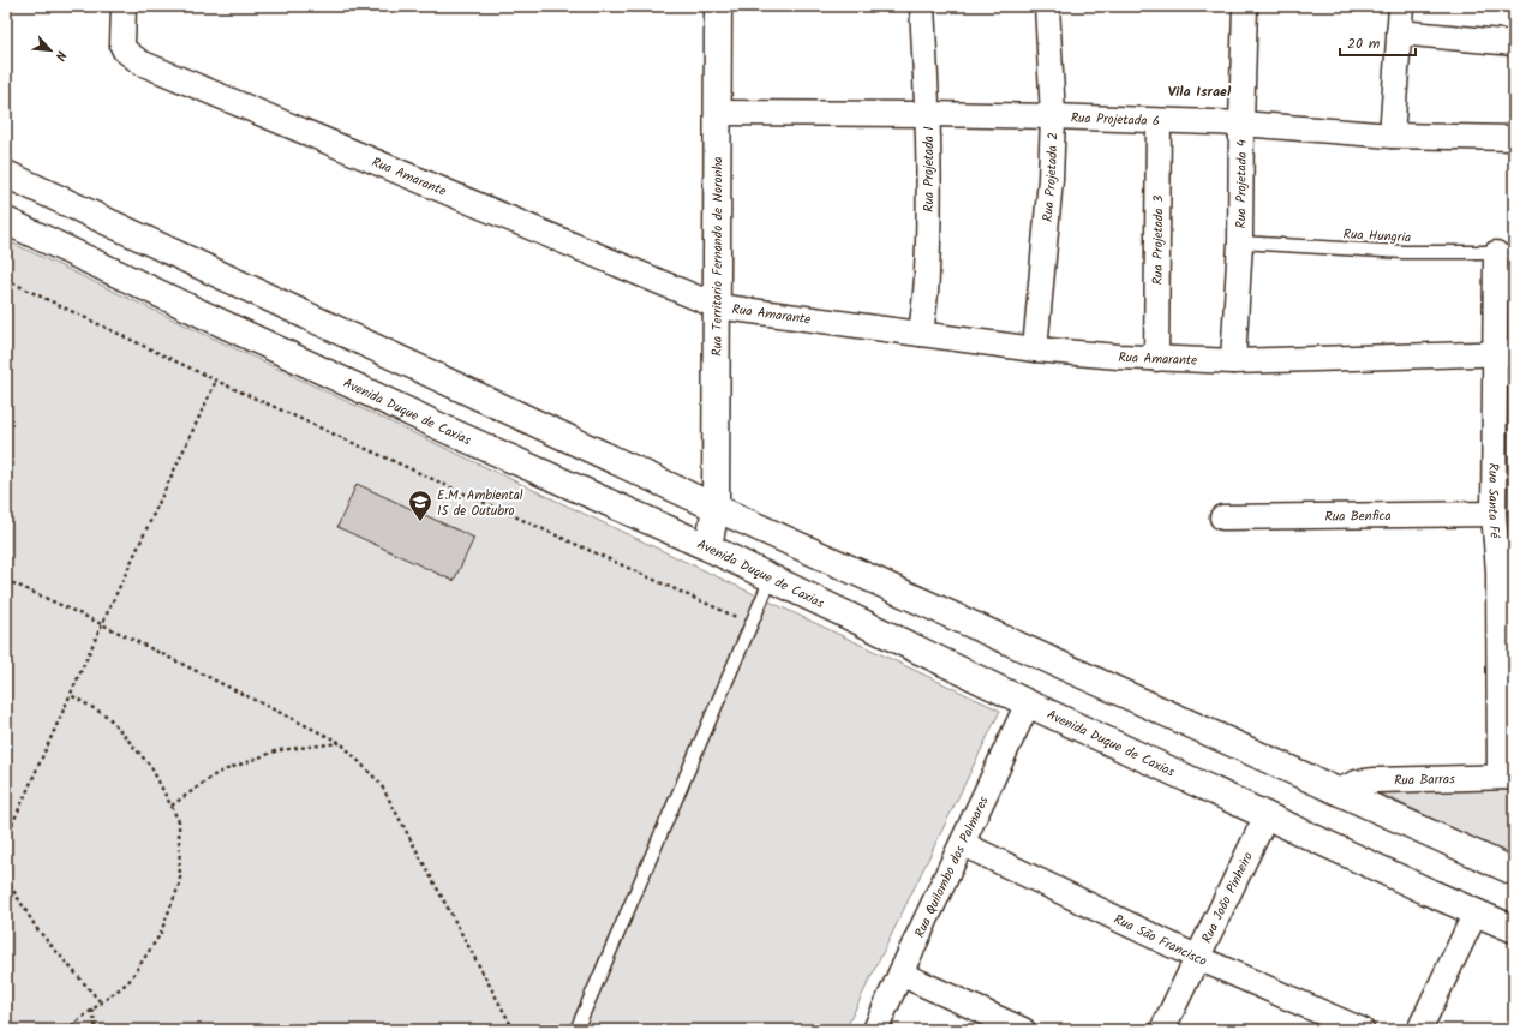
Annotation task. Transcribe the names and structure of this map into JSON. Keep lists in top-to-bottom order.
{
  "streets": {
    "main road": ["Rua Territorio Fernando de Noronha", "Avenida Duque de Caxias"],
    "street": [
      "Rua Projetada 6",
      "Rua Projetada 1",
      "Rua Amarante",
      "Rua Projetada 2",
      "Rua Projetada 4",
      "Rua Projetada 3",
      "Rua Santa Fé",
      "Rua Benfica",
      "Rua Barras",
      "Rua Quilombo dos Palmares",
      "Rua João Pinheiro",
      "Rua São Francisco"
    ],
    "lane": ["Rua Hungria"]
  },
  "crossings": [
    ["Rua Projetada 6", "Rua Projetada 1"],
    ["Rua Projetada 6", "Rua Projetada 2"],
    ["Rua Projetada 6", "Rua Projetada 4"],
    ["Rua Projetada 6", "Rua Projetada 3"],
    ["Rua Projetada 6", "Rua Territorio Fernando de Noronha"],
    ["Rua Projetada 1", "Rua Amarante"],
    ["Rua Amarante", "Rua Projetada 2"],
    ["Rua Amarante", "Rua Projetada 4"],
    ["Rua Amarante", "Rua Projetada 3"],
    ["Rua Amarante", "Rua Territorio Fernando de Noronha"],
    ["Rua Amarante", "Rua Santa Fé"],
    ["Rua Projetada 4", "Rua Hungria"],
    ["Rua Hungria", "Rua Santa Fé"],
    ["Rua Territorio Fernando de Noronha", "Avenida Duque de Caxias"],
    ["Avenida Duque de Caxias", "Rua Quilombo dos Palmares"],
    ["Avenida Duque de Caxias", "Rua João Pinheiro"],
    ["Rua Santa Fé", "Rua Benfica"],
    ["Rua Santa Fé", "Rua Barras"],
    ["Rua Quilombo dos Palmares", "Rua São Francisco"],
    ["Rua João Pinheiro", "Rua São Francisco"]
  ],
  "districts": ["Vila Israel"],
  "places": {
    "school or university": ["E.M. Ambiental 15 de Outubro"]
  },
  "scale_bar": "20 m",
  "north": "bottom right"
}
